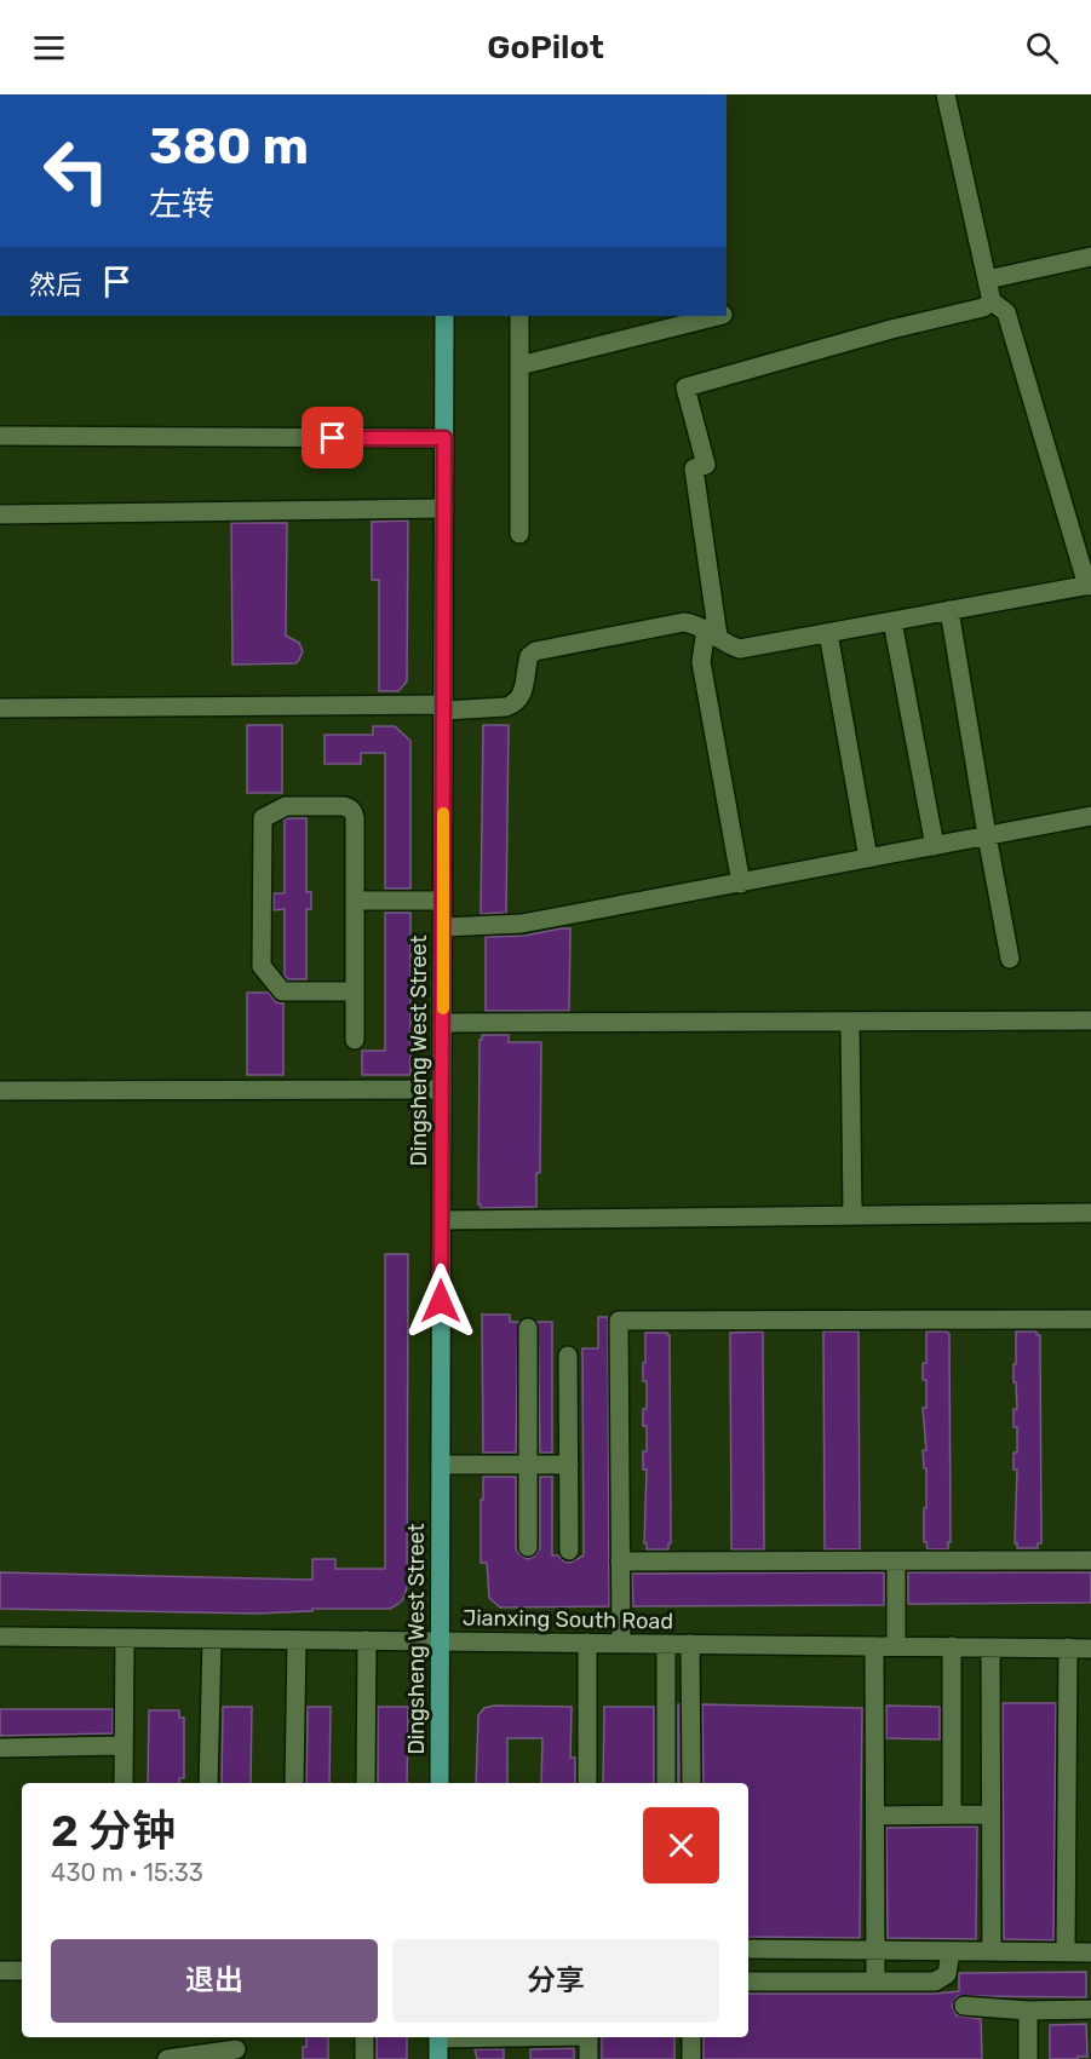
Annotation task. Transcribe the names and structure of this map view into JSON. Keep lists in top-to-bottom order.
{
  "streets": {
    "main road": ["Dingsheng West Street"],
    "street": ["Jianxing South Road"]
  },
  "crossings": [
    ["Dingsheng West Street", "Jianxing South Road"]
  ],
  "page": {
    "header": "GoPilot",
    "turn": ["380 m", "左转"],
    "then": "然后",
    "heading": ["2 分钟", "430 m · 15:33"],
    "buttons": ["退出", "分享"]
  }
}
